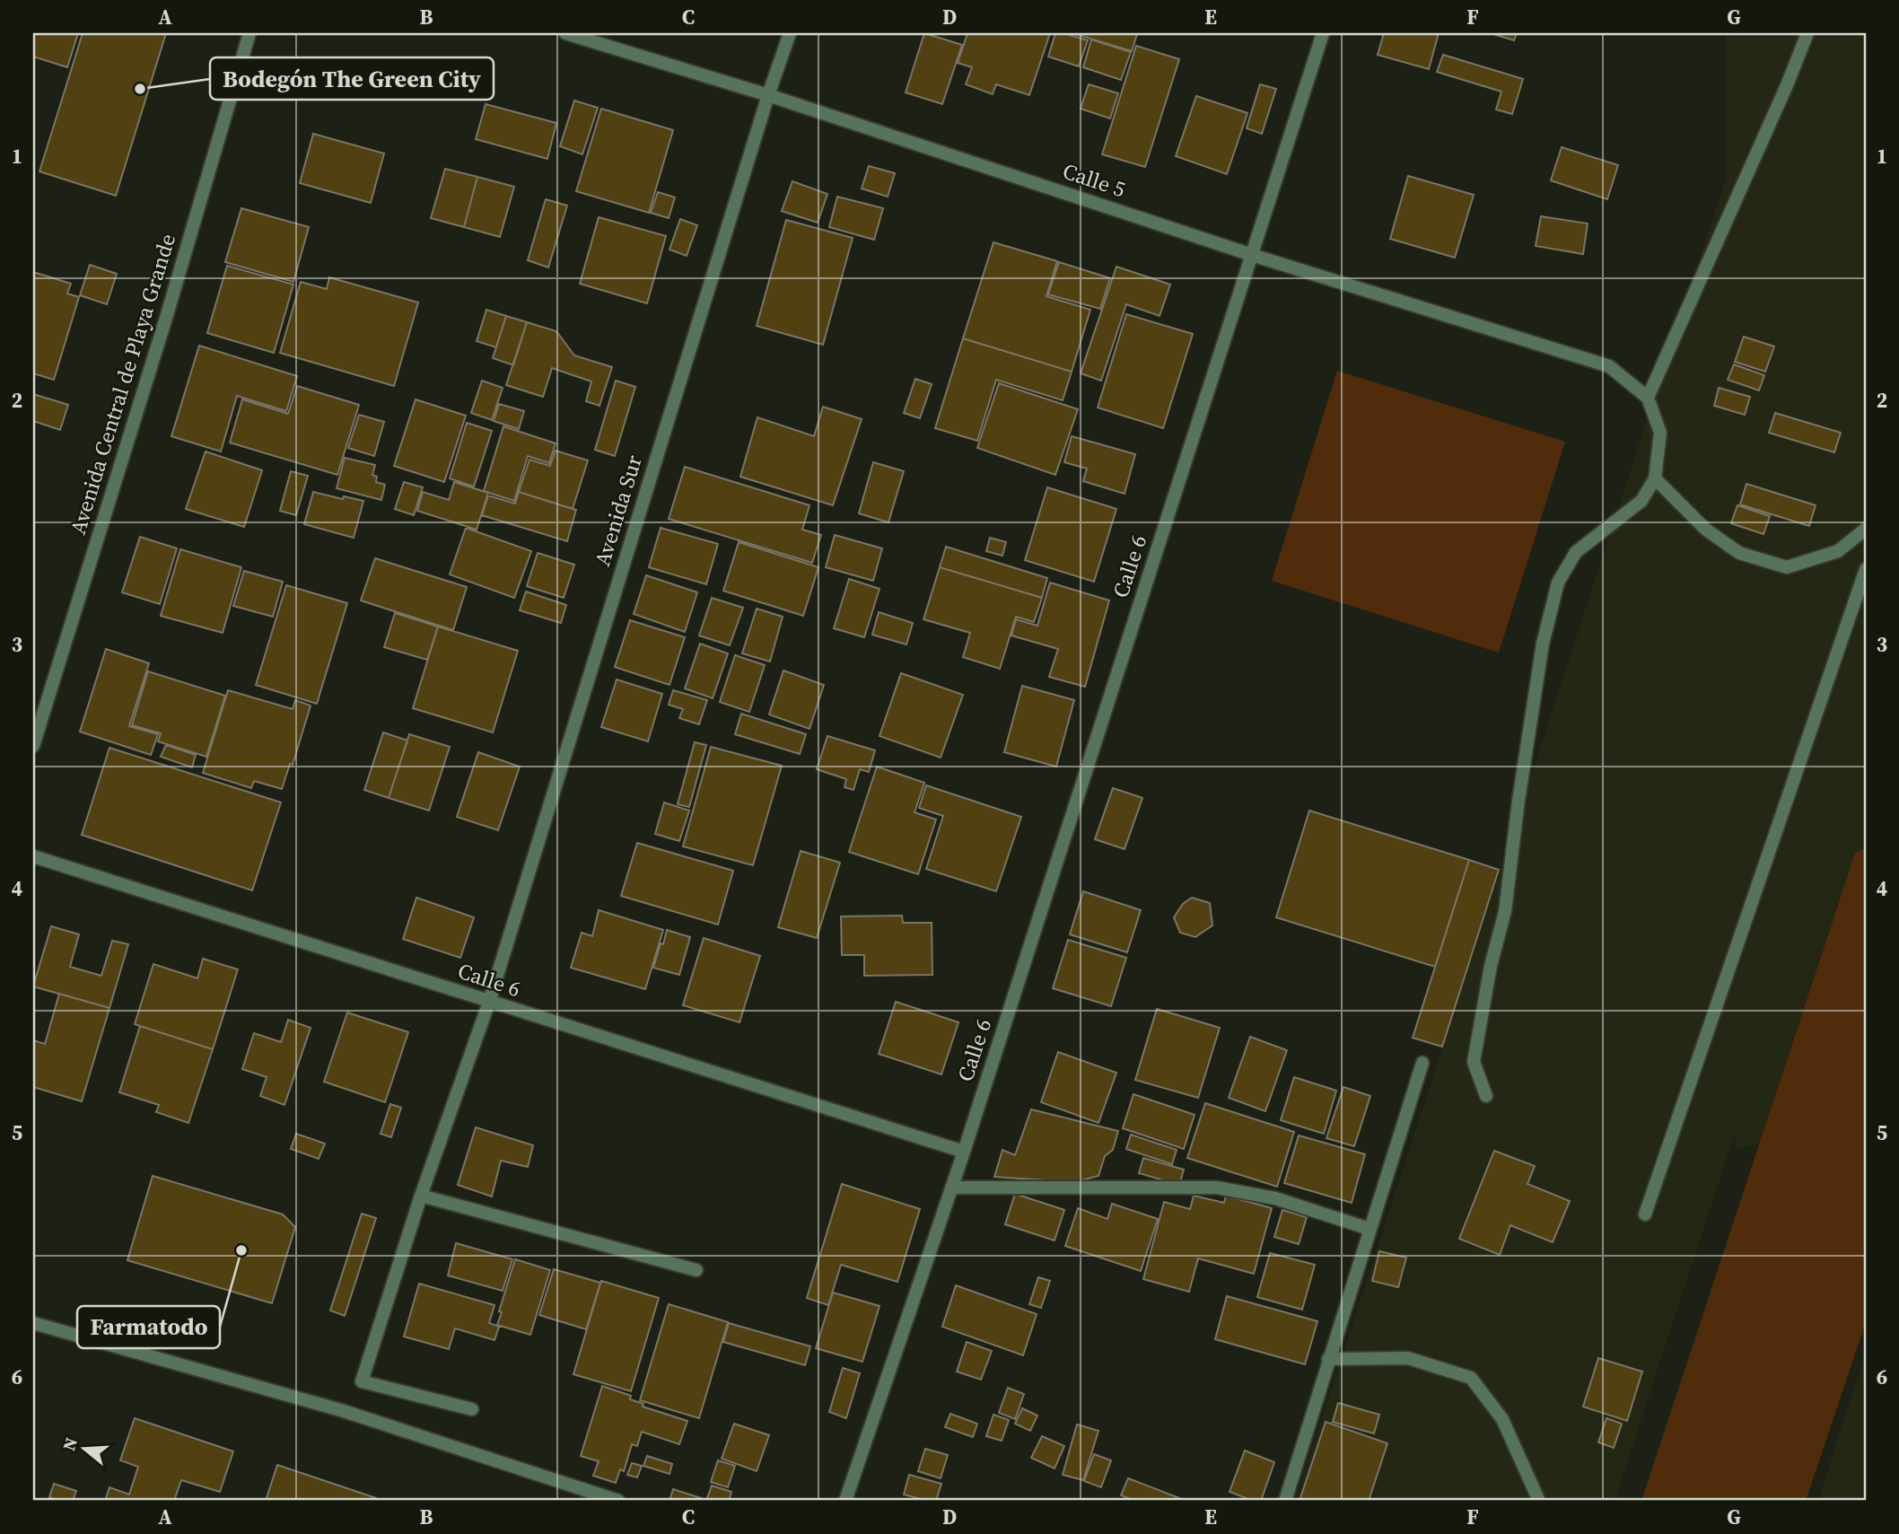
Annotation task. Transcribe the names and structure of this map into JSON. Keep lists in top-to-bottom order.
{
  "streets": {
    "street": [
      "Calle 5",
      "Avenida Central de Playa Grande",
      "Avenida Sur",
      "Calle 6"
    ]
  },
  "crossings": [
    ["Calle 5", "Avenida Sur"],
    ["Calle 5", "Calle 6"],
    ["Avenida Sur", "Calle 6"]
  ],
  "places": ["Bodegón The Green City", "Farmatodo"],
  "north": "left",
  "grid": {
    "columns": [
      "A",
      "B",
      "C",
      "D",
      "E",
      "F",
      "G"
    ],
    "rows": [
      "1",
      "2",
      "3",
      "4",
      "5",
      "6"
    ]
  }
}
